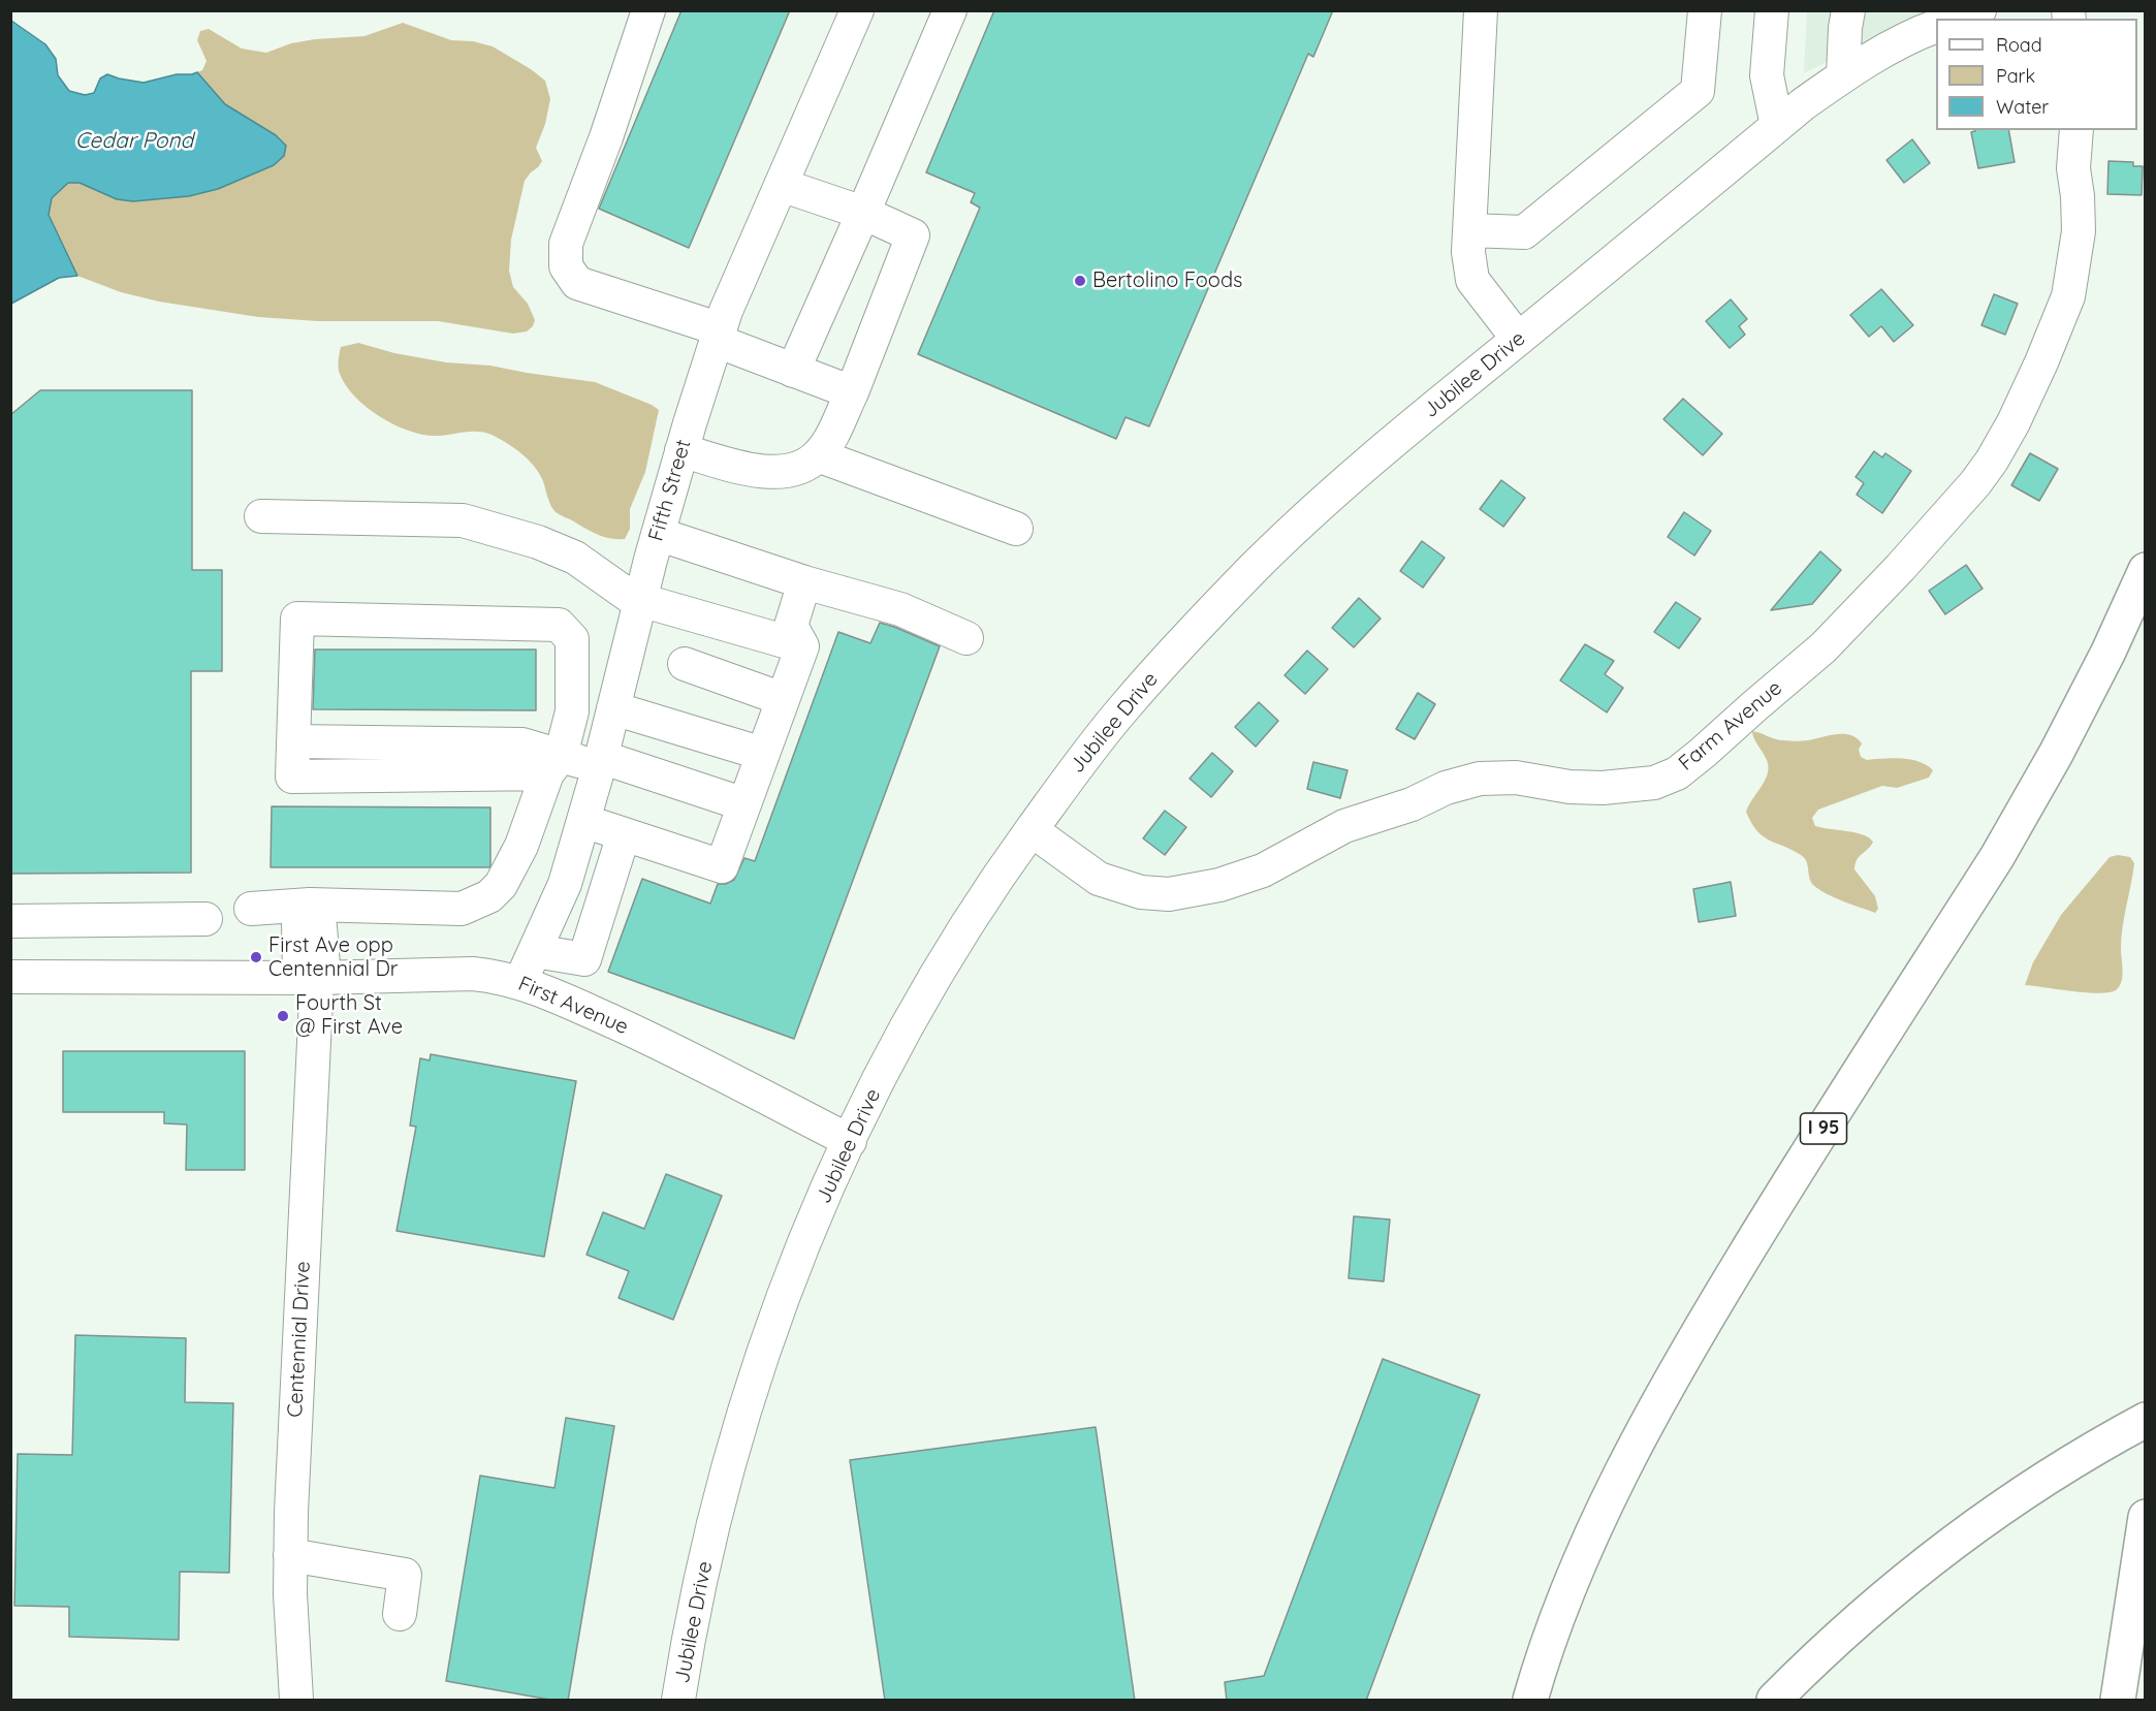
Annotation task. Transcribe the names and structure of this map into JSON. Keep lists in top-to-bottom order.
{
  "streets": {
    "highway": ["I 95"],
    "street": [
      "Jubilee Drive",
      "Fifth Street",
      "Farm Avenue",
      "First Avenue",
      "Centennial Drive"
    ]
  },
  "crossings": [
    ["Jubilee Drive", "Farm Avenue"],
    ["Jubilee Drive", "First Avenue"],
    ["Fifth Street", "First Avenue"],
    ["First Avenue", "Centennial Drive"]
  ],
  "water": ["Cedar Pond"],
  "places": ["Bertolino Foods", "First Ave opp Centennial Dr", "Fourth St @ First Ave"],
  "legend": ["Road", "Park", "Water"]
}
